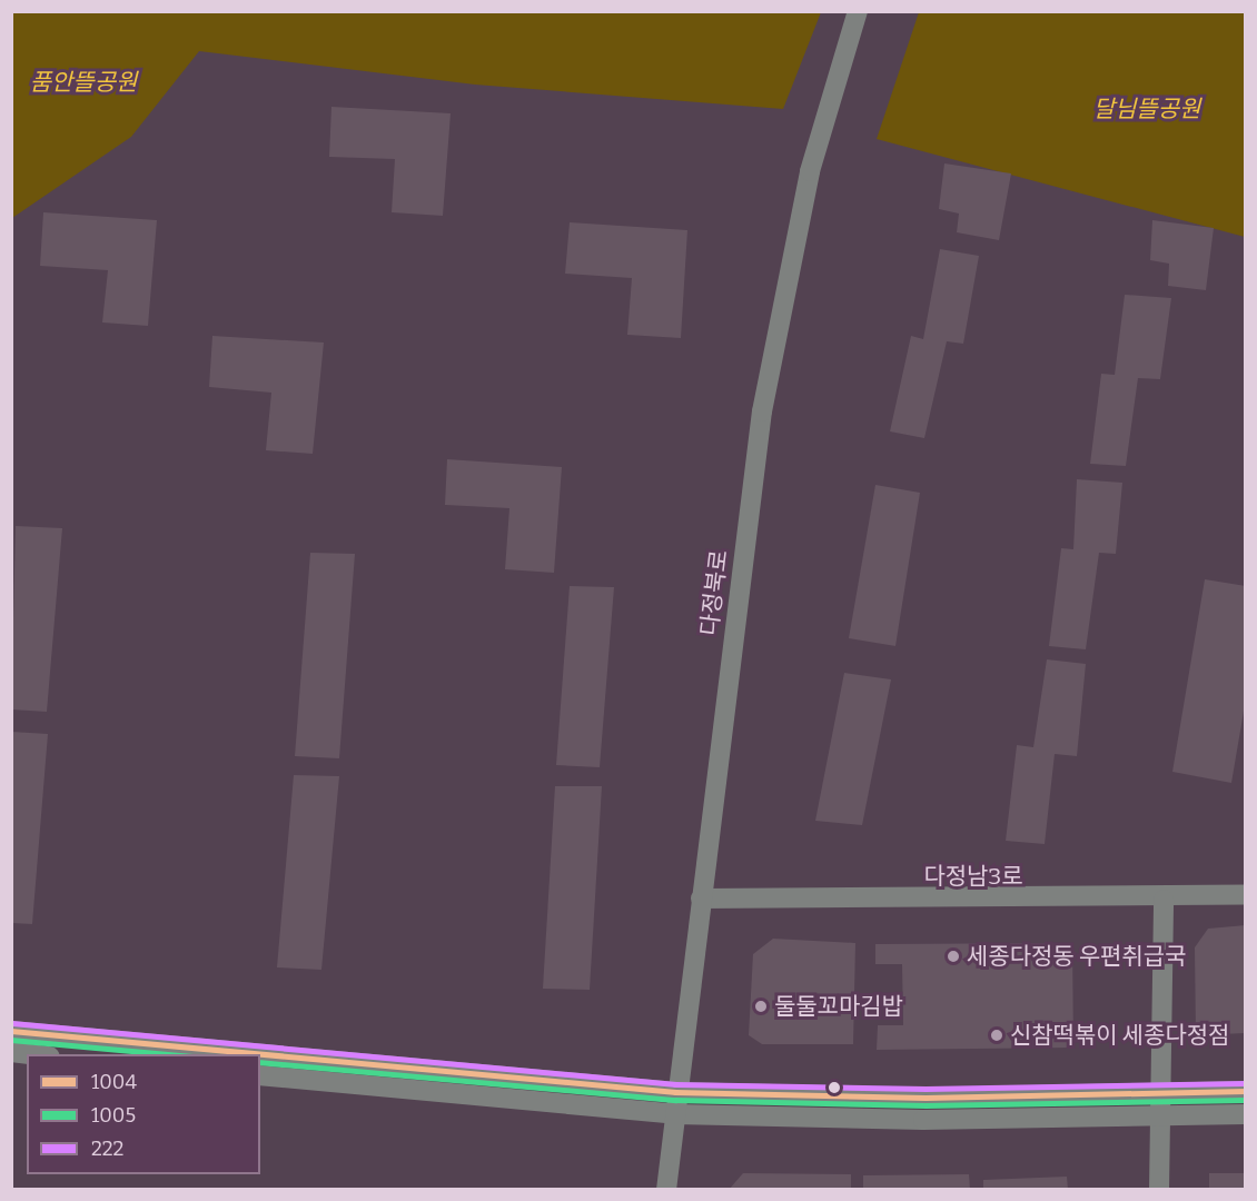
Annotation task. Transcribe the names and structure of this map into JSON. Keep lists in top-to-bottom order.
{
  "streets": {
    "street": ["다정북로", "다정남3로"]
  },
  "crossings": [
    ["다정북로", "다정남3로"]
  ],
  "parks": ["품안뜰공원", "달님뜰공원"],
  "places": ["세종다정동 우편취급국", "둘둘꼬마김밥", "신참떡볶이 세종다정점"],
  "lines": ["transit line 222", "transit line 1004", "transit line 1005"],
  "legend": ["1004", "1005", "222"]
}
